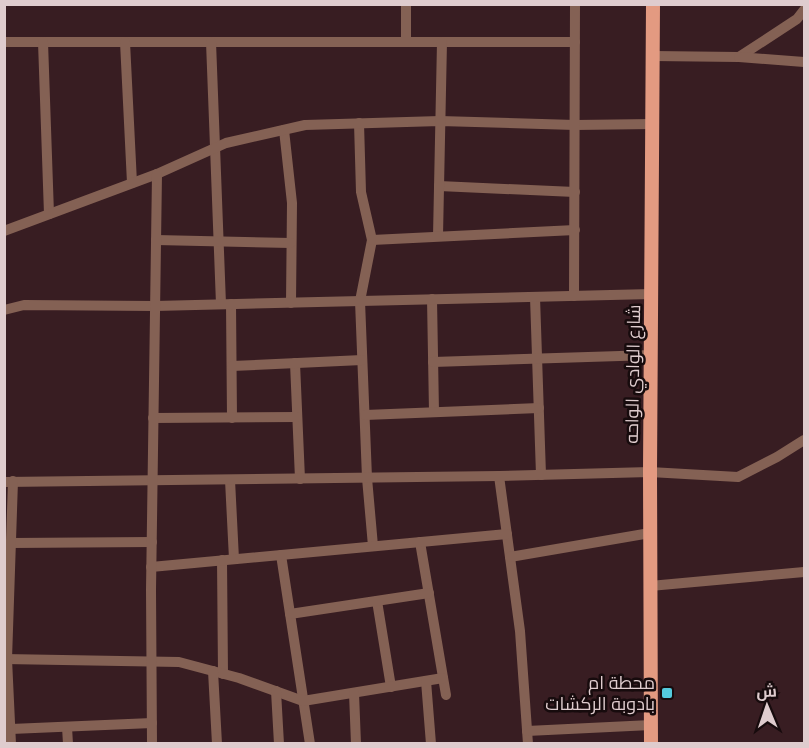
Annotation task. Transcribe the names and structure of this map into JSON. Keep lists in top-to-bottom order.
{
  "streets": {
    "main road": ["شارع الوادي الواحه"]
  },
  "places": {
    "transit": ["محطة ام بادوبة الركشات"]
  },
  "north": "top"
}
